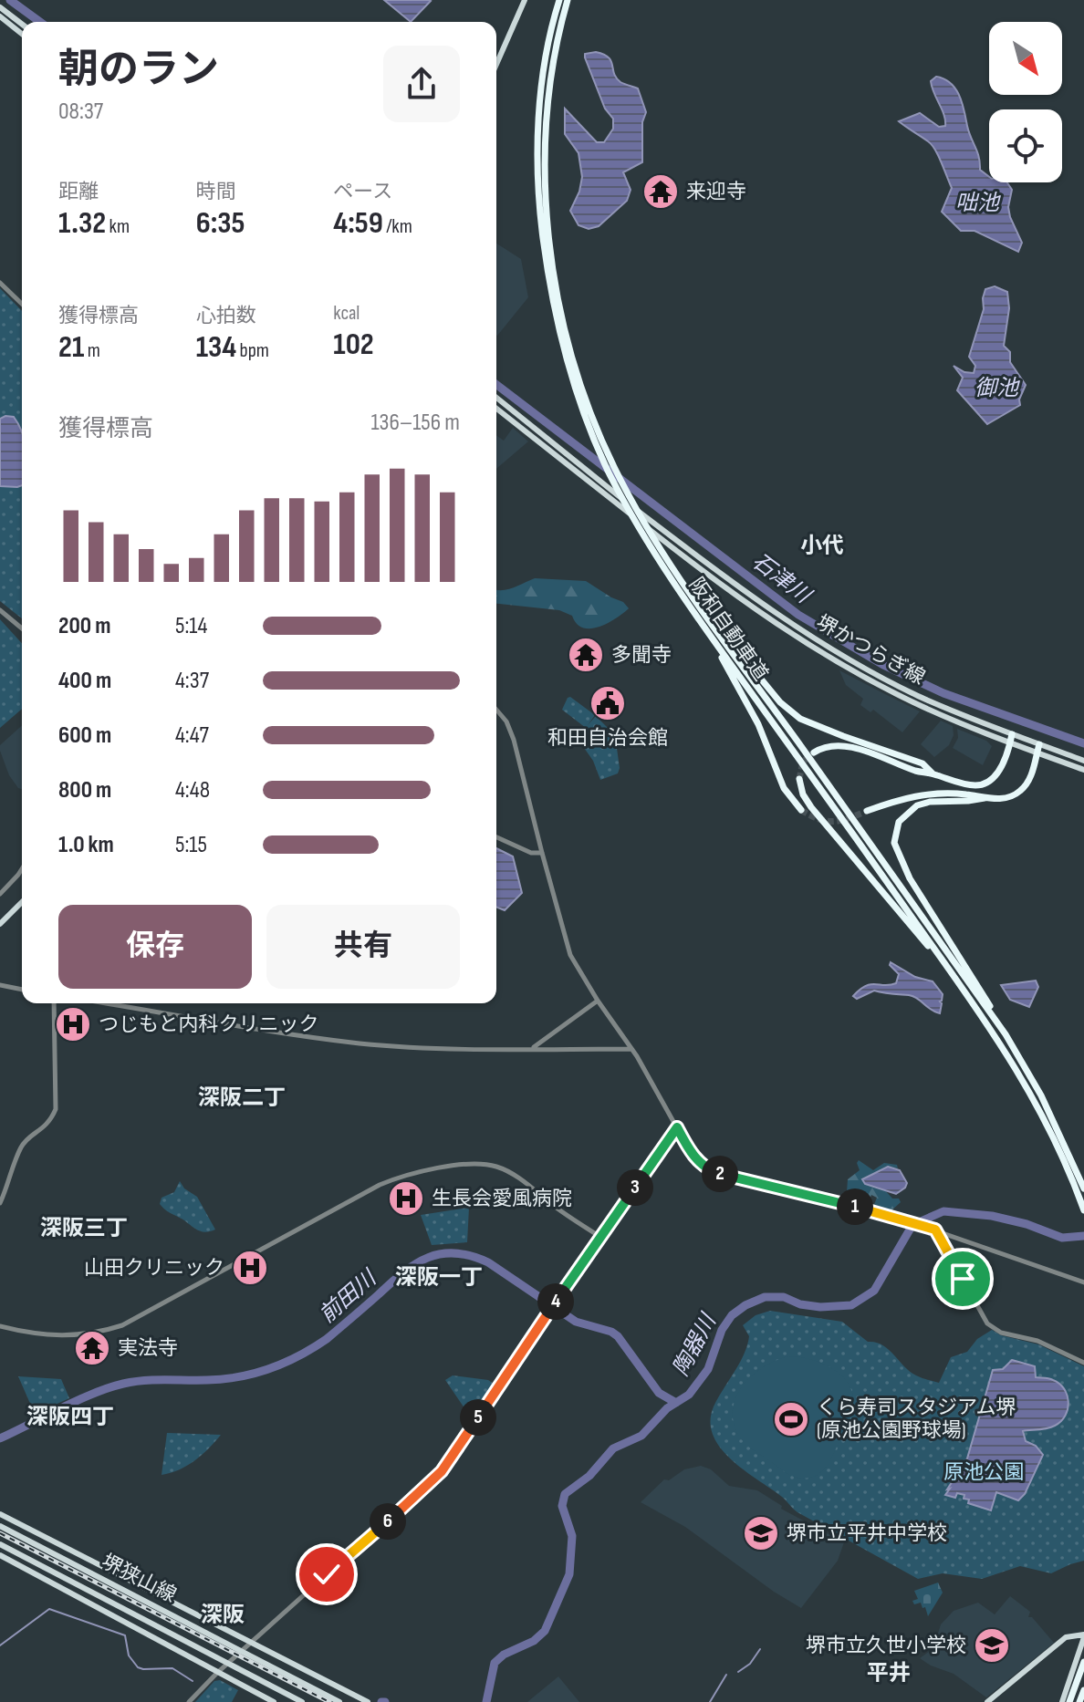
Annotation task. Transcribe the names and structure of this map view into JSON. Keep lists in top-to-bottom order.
{
  "streets": {
    "highway": ["阪和自動車道"],
    "main road": ["堺かつらぎ線", "堺狭山線"]
  },
  "districts": [
    "小代",
    "深阪二丁",
    "深阪三丁",
    "深阪一丁",
    "深阪四丁",
    "深阪",
    "平井"
  ],
  "water": [
    "咄池",
    "御池",
    "石津川",
    "前田川",
    "陶器川"
  ],
  "parks": ["原池公園"],
  "places": {
    "temple": ["来迎寺", "多聞寺", "実法寺"],
    "public building": ["和田自治会館"],
    "hospital": ["つじもと内科クリニック", "生長会愛風病院", "山田クリニック"],
    "sports": ["くら寿司スタジアム堺 (原池公園野球場)"],
    "school or university": ["堺市立平井中学校", "堺市立久世小学校"]
  },
  "north": "bottom right",
  "page": {
    "heading": ["朝のラン", "08:37"],
    "stats": [
      ["距離", "1.32 km"],
      ["時間", "6:35"],
      ["ペース", "4:59 /km"],
      ["獲得標高", "21 m"],
      ["心拍数", "134 bpm"],
      ["kcal", "102"]
    ],
    "chart": ["獲得標高", "136–156 m"],
    "list": [
      {
        "name": "200 m",
        "note": "5:14"
      },
      {
        "name": "400 m",
        "note": "4:37"
      },
      {
        "name": "600 m",
        "note": "4:47"
      },
      {
        "name": "800 m",
        "note": "4:48"
      },
      {
        "name": "1.0 km",
        "note": "5:15"
      }
    ],
    "buttons": ["保存", "共有"],
    "pins": [
      "2",
      "3",
      "1",
      "4",
      "5",
      "6"
    ]
  }
}
